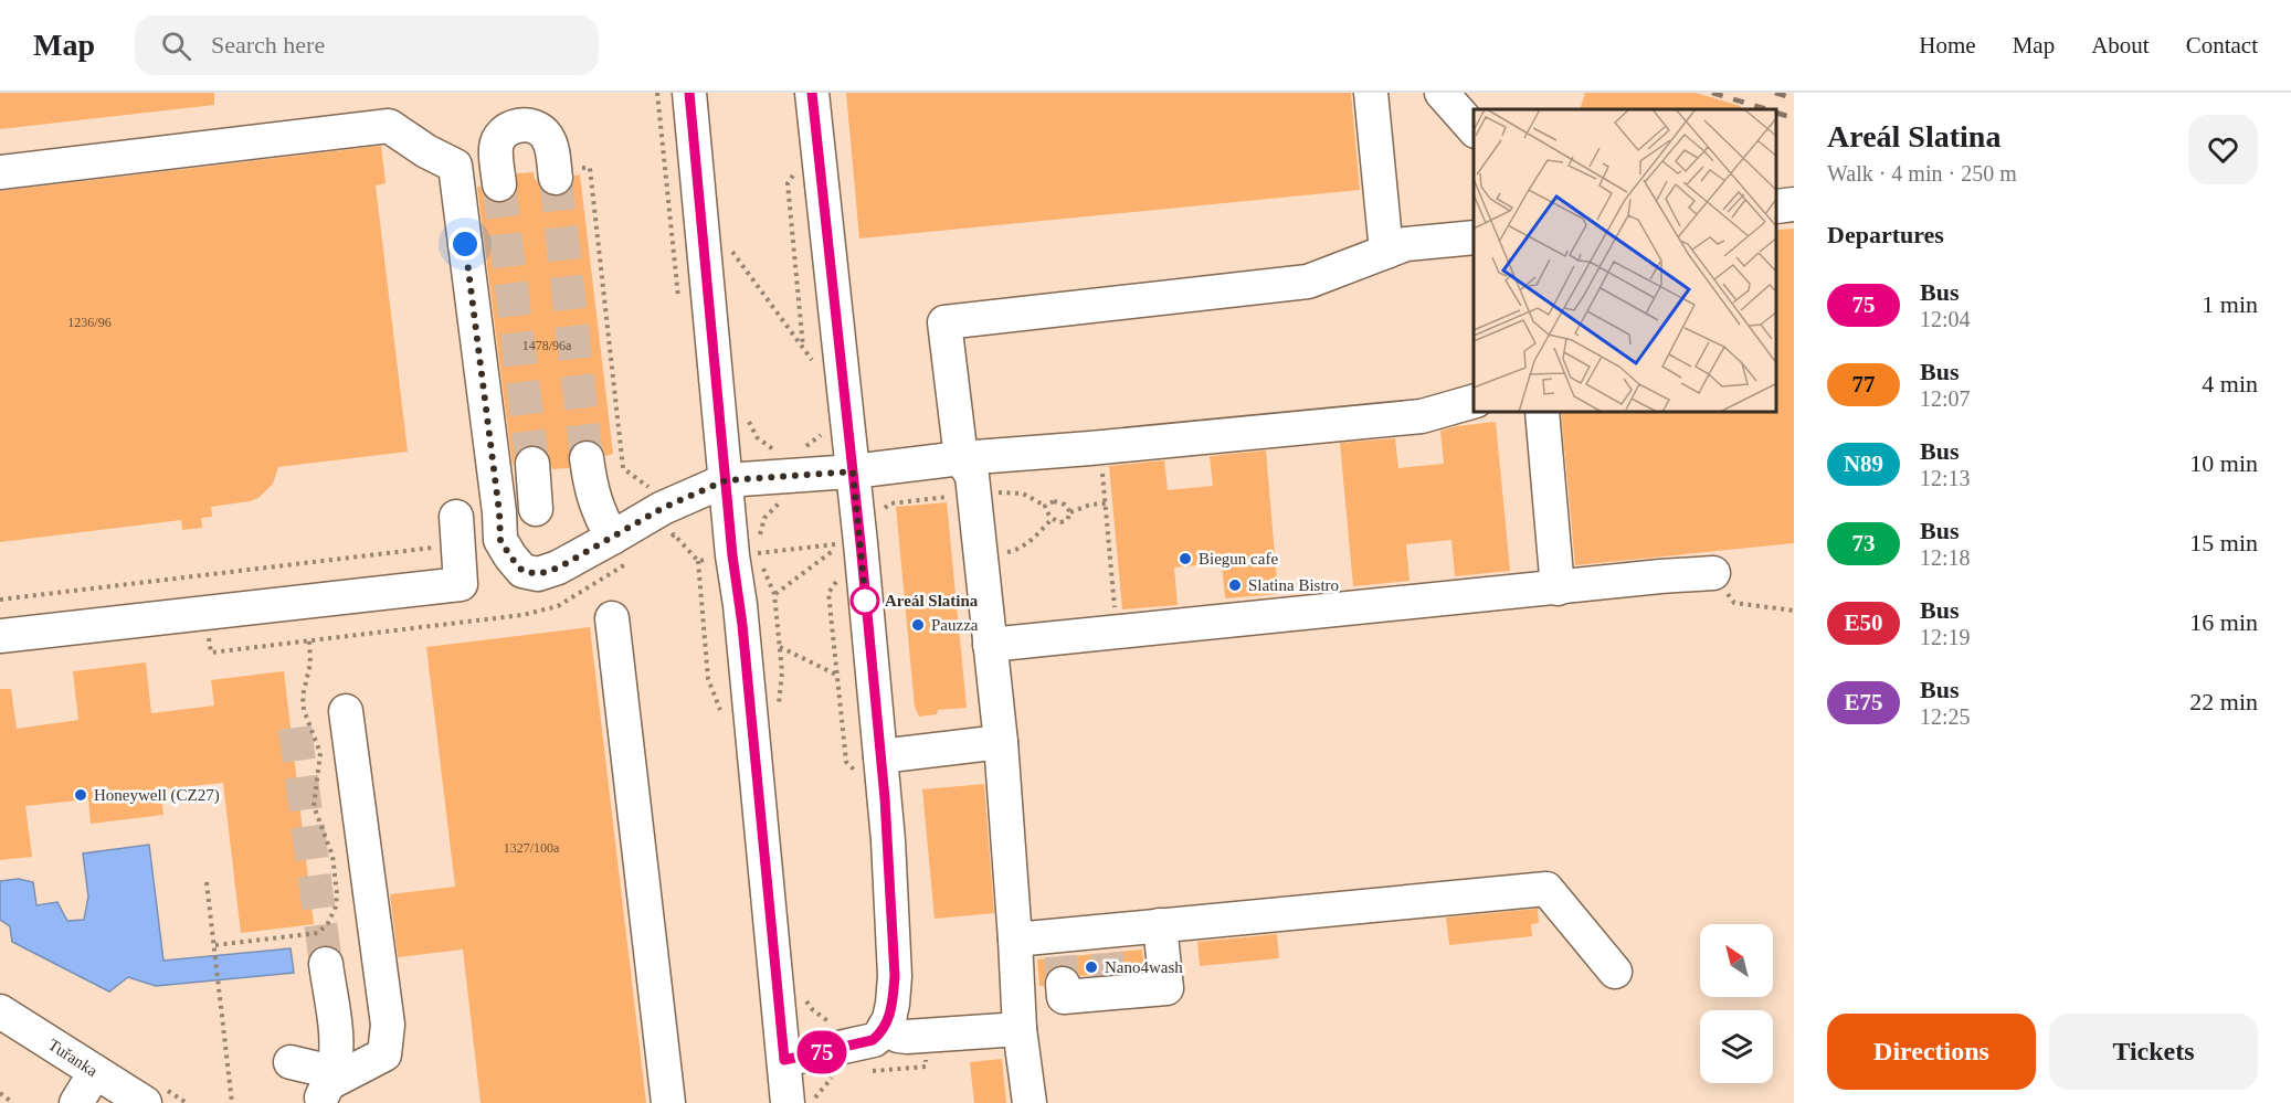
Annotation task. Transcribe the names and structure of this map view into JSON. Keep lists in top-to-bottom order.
{
  "streets": {
    "street": ["Tuřanka"]
  },
  "places": [
    "Biegun cafe",
    "Slatina Bistro",
    "Areál Slatina",
    "Pauzza",
    "Honeywell (CZ27)",
    "Nano4wash"
  ],
  "lines": ["bus line 75"],
  "house_numbers": ["1236/96", "1478/96a", "1327/100a"],
  "north": "top left",
  "page": {
    "header": "Map",
    "search": "Search here",
    "nav": [
      "Home",
      "Map",
      "About",
      "Contact"
    ],
    "on_map": "75",
    "heading": [
      ["Areál Slatina", "Walk · 4 min · 250 m"],
      "Departures"
    ],
    "list": [
      {
        "mark": "75",
        "name": "Bus",
        "note": "12:04",
        "value": "1 min"
      },
      {
        "mark": "77",
        "name": "Bus",
        "note": "12:07",
        "value": "4 min"
      },
      {
        "mark": "N89",
        "name": "Bus",
        "note": "12:13",
        "value": "10 min"
      },
      {
        "mark": "73",
        "name": "Bus",
        "note": "12:18",
        "value": "15 min"
      },
      {
        "mark": "E50",
        "name": "Bus",
        "note": "12:19",
        "value": "16 min"
      },
      {
        "mark": "E75",
        "name": "Bus",
        "note": "12:25",
        "value": "22 min"
      }
    ],
    "buttons": ["Directions", "Tickets"]
  }
}
